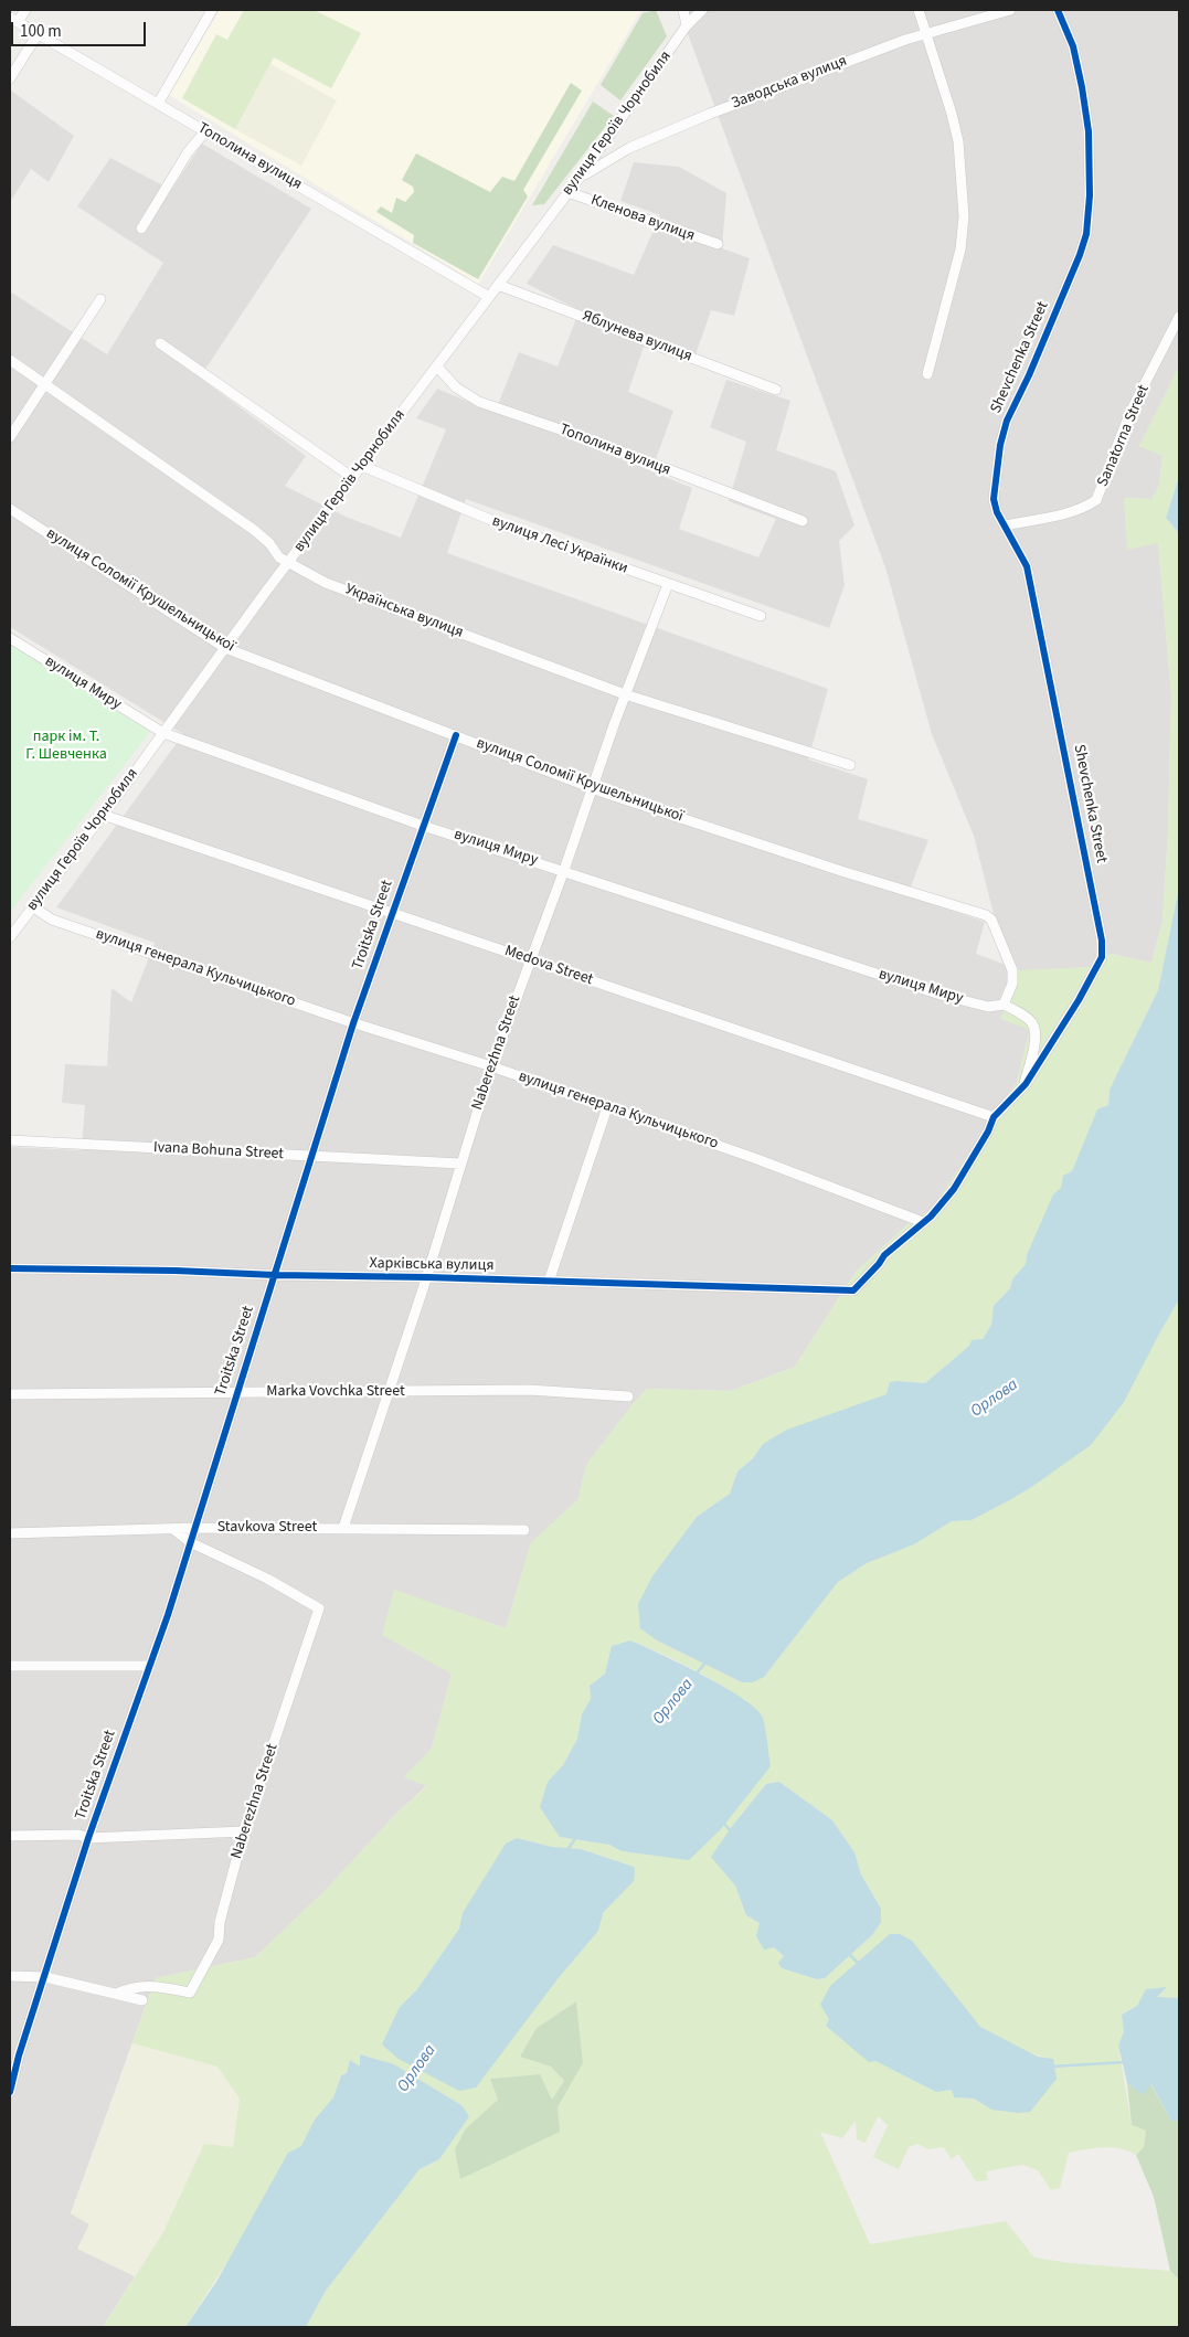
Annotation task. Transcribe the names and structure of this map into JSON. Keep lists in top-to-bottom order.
{
  "streets": {
    "street": [
      "Заводська вулиця",
      "вулиця Героїв Чорнобиля",
      "Тополина вулиця",
      "Кленова вулиця",
      "Яблунева вулиця",
      "Shevchenka Street",
      "Sanatorna Street",
      "вулиця Лесі Українки",
      "вулиця Соломії Крушельницької",
      "Українська вулиця",
      "вулиця Миру",
      "Troitska Street",
      "Medova Street",
      "вулиця генерала Кульчицького",
      "Naberezhna Street",
      "Ivana Bohuna Street",
      "Харківська вулиця",
      "Marka Vovchka Street",
      "Stavkova Street"
    ]
  },
  "crossings": [
    ["Заводська вулиця", "вулиця Героїв Чорнобиля"],
    ["вулиця Героїв Чорнобиля", "Тополина вулиця"],
    ["вулиця Героїв Чорнобиля", "Кленова вулиця"],
    ["вулиця Героїв Чорнобиля", "Яблунева вулиця"],
    ["вулиця Героїв Чорнобиля", "вулиця Лесі Українки"],
    ["вулиця Героїв Чорнобиля", "вулиця Соломії Крушельницької"],
    ["вулиця Героїв Чорнобиля", "Українська вулиця"],
    ["вулиця Героїв Чорнобиля", "вулиця Миру"],
    ["вулиця Героїв Чорнобиля", "Medova Street"],
    ["вулиця Героїв Чорнобиля", "вулиця генерала Кульчицького"],
    ["Shevchenka Street", "Sanatorna Street"],
    ["вулиця Лесі Українки", "Naberezhna Street"],
    ["вулиця Соломії Крушельницької", "вулиця Миру"],
    ["вулиця Соломії Крушельницької", "Troitska Street"],
    ["вулиця Соломії Крушельницької", "Naberezhna Street"],
    ["Українська вулиця", "Naberezhna Street"],
    ["вулиця Миру", "Troitska Street"],
    ["вулиця Миру", "Naberezhna Street"],
    ["Troitska Street", "Medova Street"],
    ["Troitska Street", "вулиця генерала Кульчицького"],
    ["Troitska Street", "Naberezhna Street"],
    ["Troitska Street", "Ivana Bohuna Street"],
    ["Troitska Street", "Харківська вулиця"],
    ["Troitska Street", "Marka Vovchka Street"],
    ["Troitska Street", "Stavkova Street"],
    ["Medova Street", "Naberezhna Street"],
    ["вулиця генерала Кульчицького", "Naberezhna Street"],
    ["вулиця генерала Кульчицького", "Харківська вулиця"],
    ["Naberezhna Street", "Ivana Bohuna Street"],
    ["Naberezhna Street", "Харківська вулиця"],
    ["Naberezhna Street", "Marka Vovchka Street"],
    ["Naberezhna Street", "Stavkova Street"]
  ],
  "water": ["Орлова"],
  "parks": ["парк ім. Т. Г. Шевченка"],
  "scale_bar": "100 m"
}
